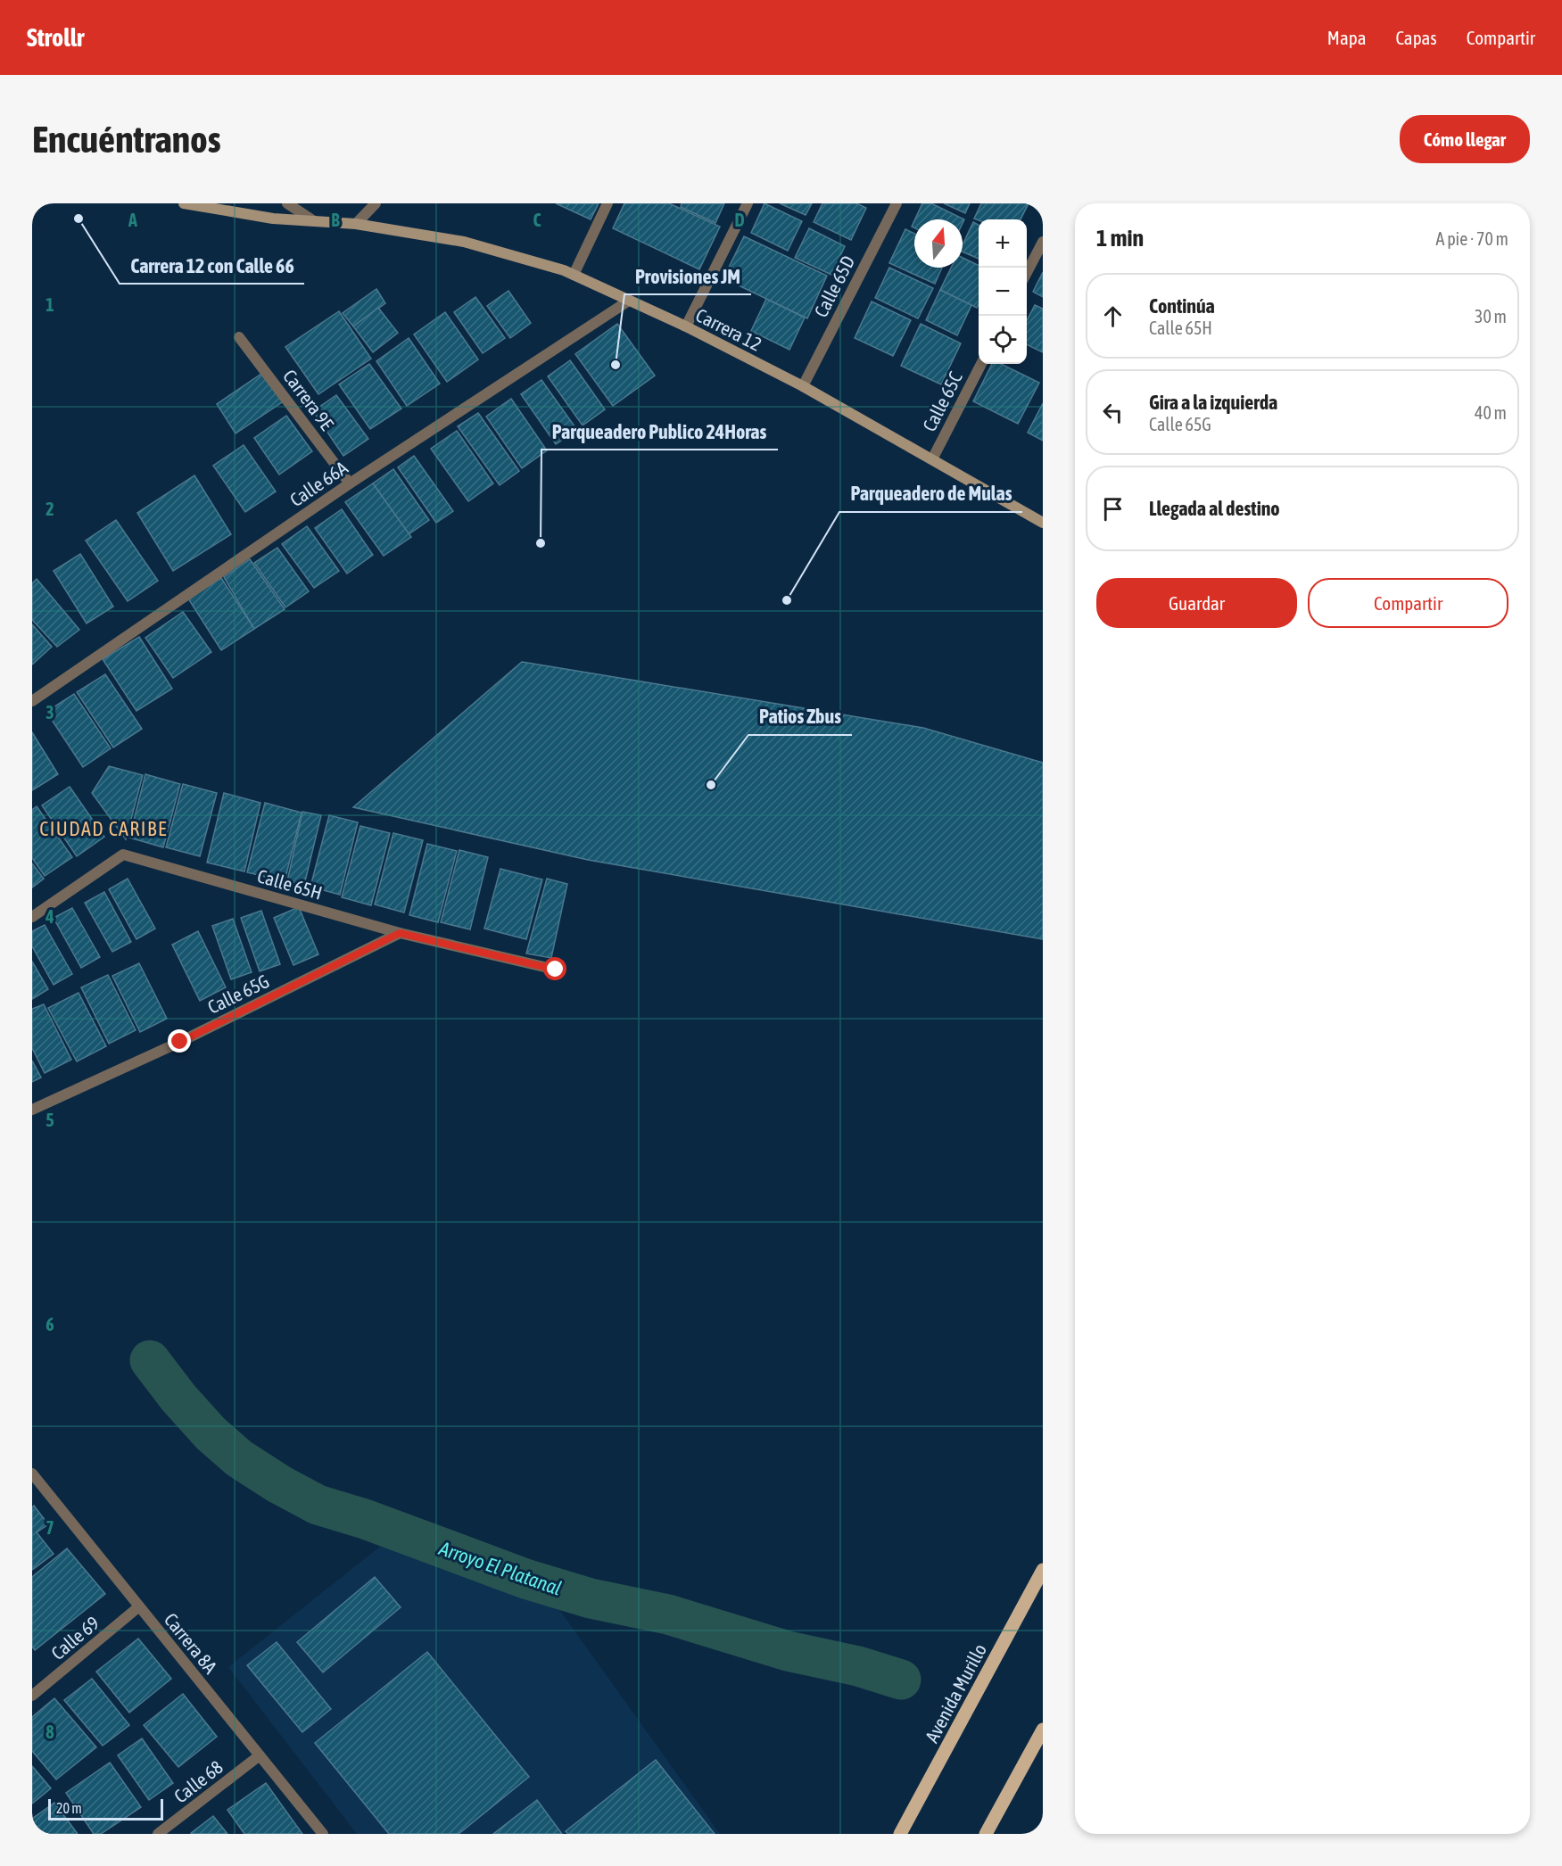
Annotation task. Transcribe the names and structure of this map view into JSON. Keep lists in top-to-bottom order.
{
  "streets": {
    "main road": ["Carrera 12", "Avenida Murillo"],
    "street": [
      "Calle 65D",
      "Carrera 9E",
      "Calle 65C",
      "Calle 66A",
      "Calle 65H",
      "Calle 65G",
      "Calle 69",
      "Carrera 8A",
      "Calle 68"
    ]
  },
  "crossings": [
    ["Calle 65D", "Carrera 12"],
    ["Carrera 12", "Calle 65C"],
    ["Carrera 12", "Calle 66A"],
    ["Carrera 9E", "Calle 66A"],
    ["Calle 65H", "Calle 65G"],
    ["Calle 69", "Carrera 8A"],
    ["Carrera 8A", "Calle 68"]
  ],
  "districts": ["CIUDAD CARIBE"],
  "water": ["Arroyo El Platanal"],
  "places": [
    "Carrera 12 con Calle 66",
    "Provisiones JM",
    "Parqueadero Publico 24Horas",
    "Parqueadero de Mulas",
    "Patios Zbus"
  ],
  "scale_bar": "20 m",
  "north": "top",
  "page": {
    "header": "Strollr",
    "nav": ["Mapa", "Capas", "Compartir"],
    "buttons": [
      "Cómo llegar",
      ["Guardar", "Compartir"]
    ],
    "title": "Encuéntranos",
    "heading": ["1 min", "A pie · 70 m"],
    "map_buttons": ["+", "−"],
    "list": [
      ["Continúa", "Calle 65H", "30 m"],
      ["Gira a la izquierda", "Calle 65G", "40 m"],
      "Llegada al destino"
    ],
    "scale": "20 m"
  },
  "grid": {
    "columns": [
      "A",
      "B",
      "C",
      "D"
    ],
    "rows": [
      "1",
      "2",
      "3",
      "4",
      "5",
      "6",
      "7",
      "8"
    ]
  }
}
